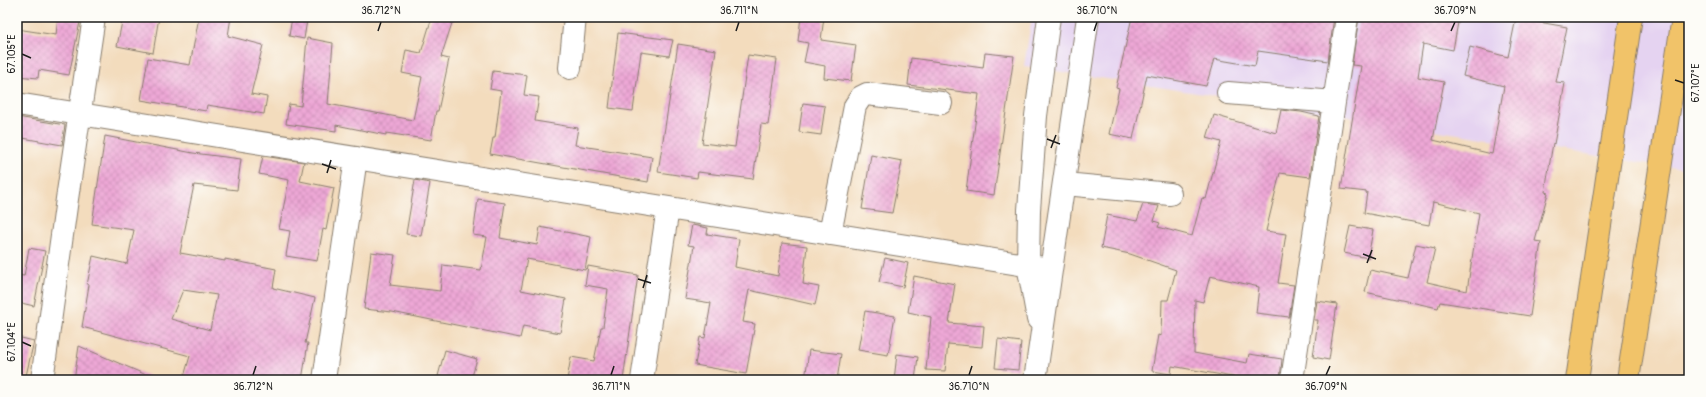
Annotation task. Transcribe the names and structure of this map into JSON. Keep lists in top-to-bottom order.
{
  "coordinates": [
    "36.712°N",
    "36.711°N",
    "36.710°N",
    "36.709°N",
    "67.105°E",
    "67.107°E",
    "67.104°E"
  ]
}
